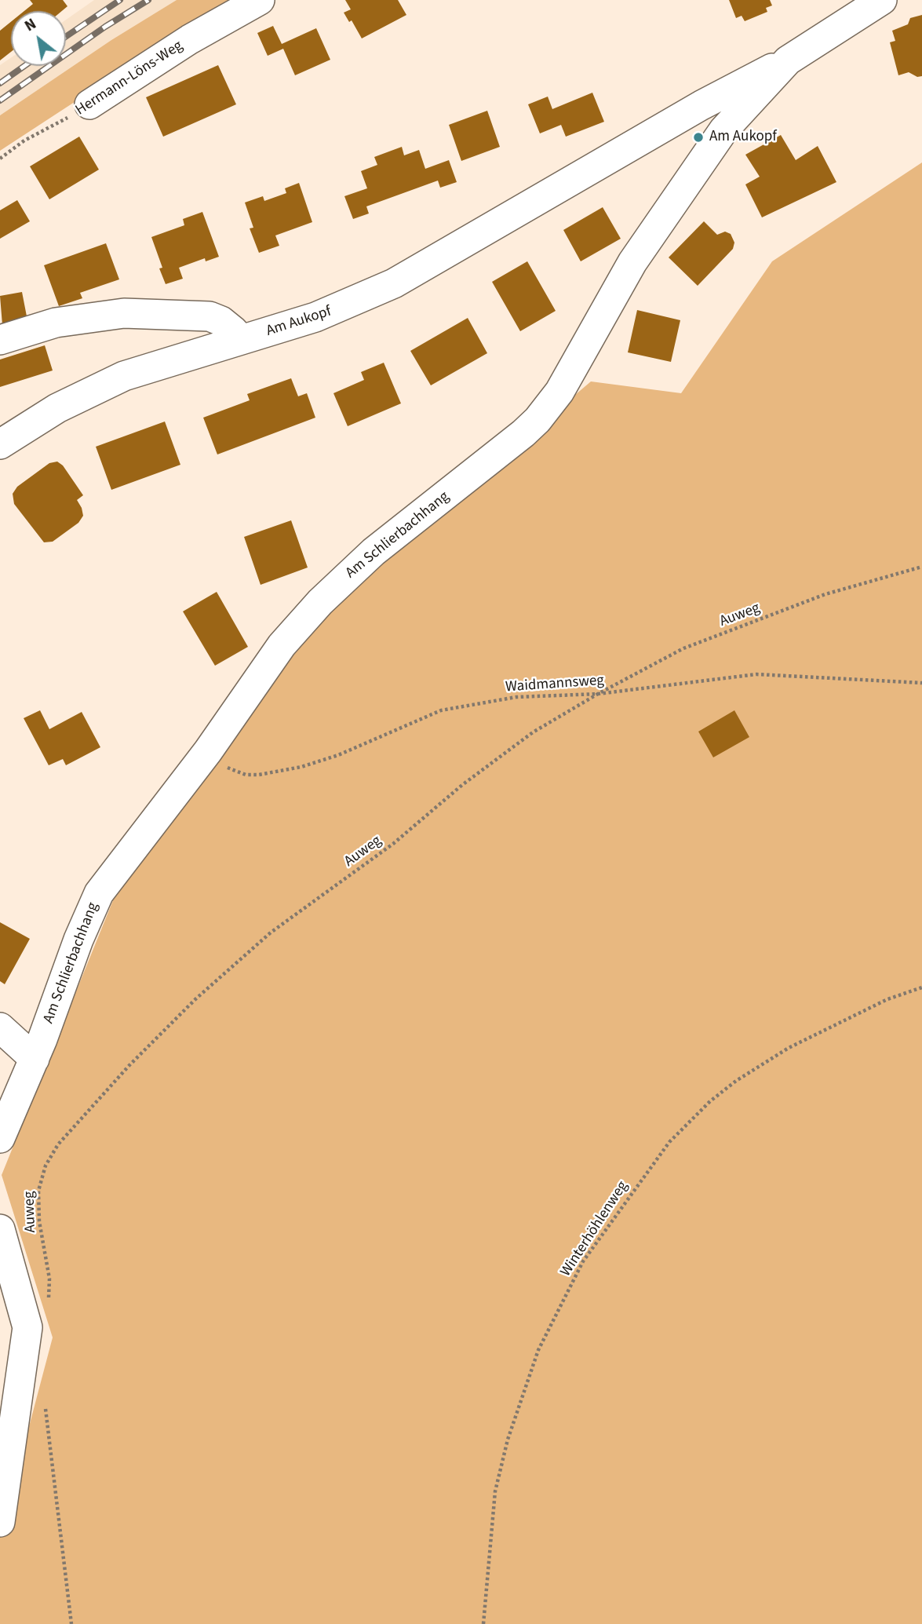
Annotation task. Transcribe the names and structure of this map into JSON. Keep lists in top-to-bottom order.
{
  "streets": {
    "street": ["Hermann-Löns-Weg", "Am Aukopf", "Am Schlierbachhang"],
    "path": ["Auweg", "Waidmannsweg", "Winterhöhlenweg"]
  },
  "crossings": [
    ["Am Aukopf", "Am Schlierbachhang"],
    ["Am Schlierbachhang", "Waidmannsweg"],
    ["Auweg", "Waidmannsweg"]
  ],
  "places": ["Am Aukopf"],
  "north": "top left"
}
